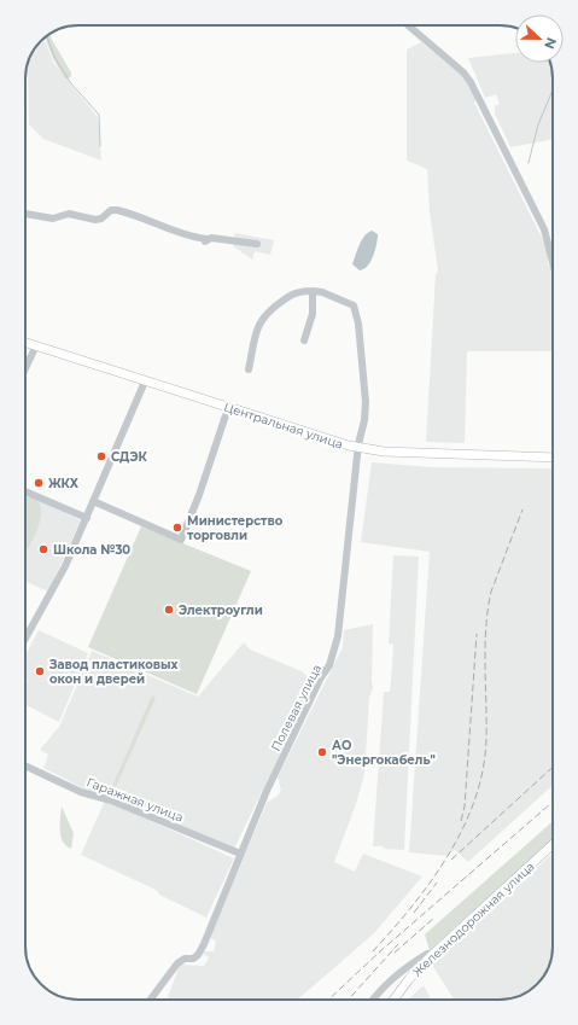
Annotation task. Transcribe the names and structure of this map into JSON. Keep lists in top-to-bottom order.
{
  "streets": {
    "main road": ["Центральная улица", "Железнодорожная улица"],
    "street": ["Полевая улица", "Гаражная улица"]
  },
  "crossings": [
    ["Центральная улица", "Полевая улица"],
    ["Полевая улица", "Гаражная улица"]
  ],
  "places": [
    "СДЭК",
    "ЖКХ",
    "Министерство торговли",
    "Школа №30",
    "Электроугли",
    "Завод пластиковых окон и дверей",
    "АО \"Энергокабель\""
  ],
  "north": "right"
}
